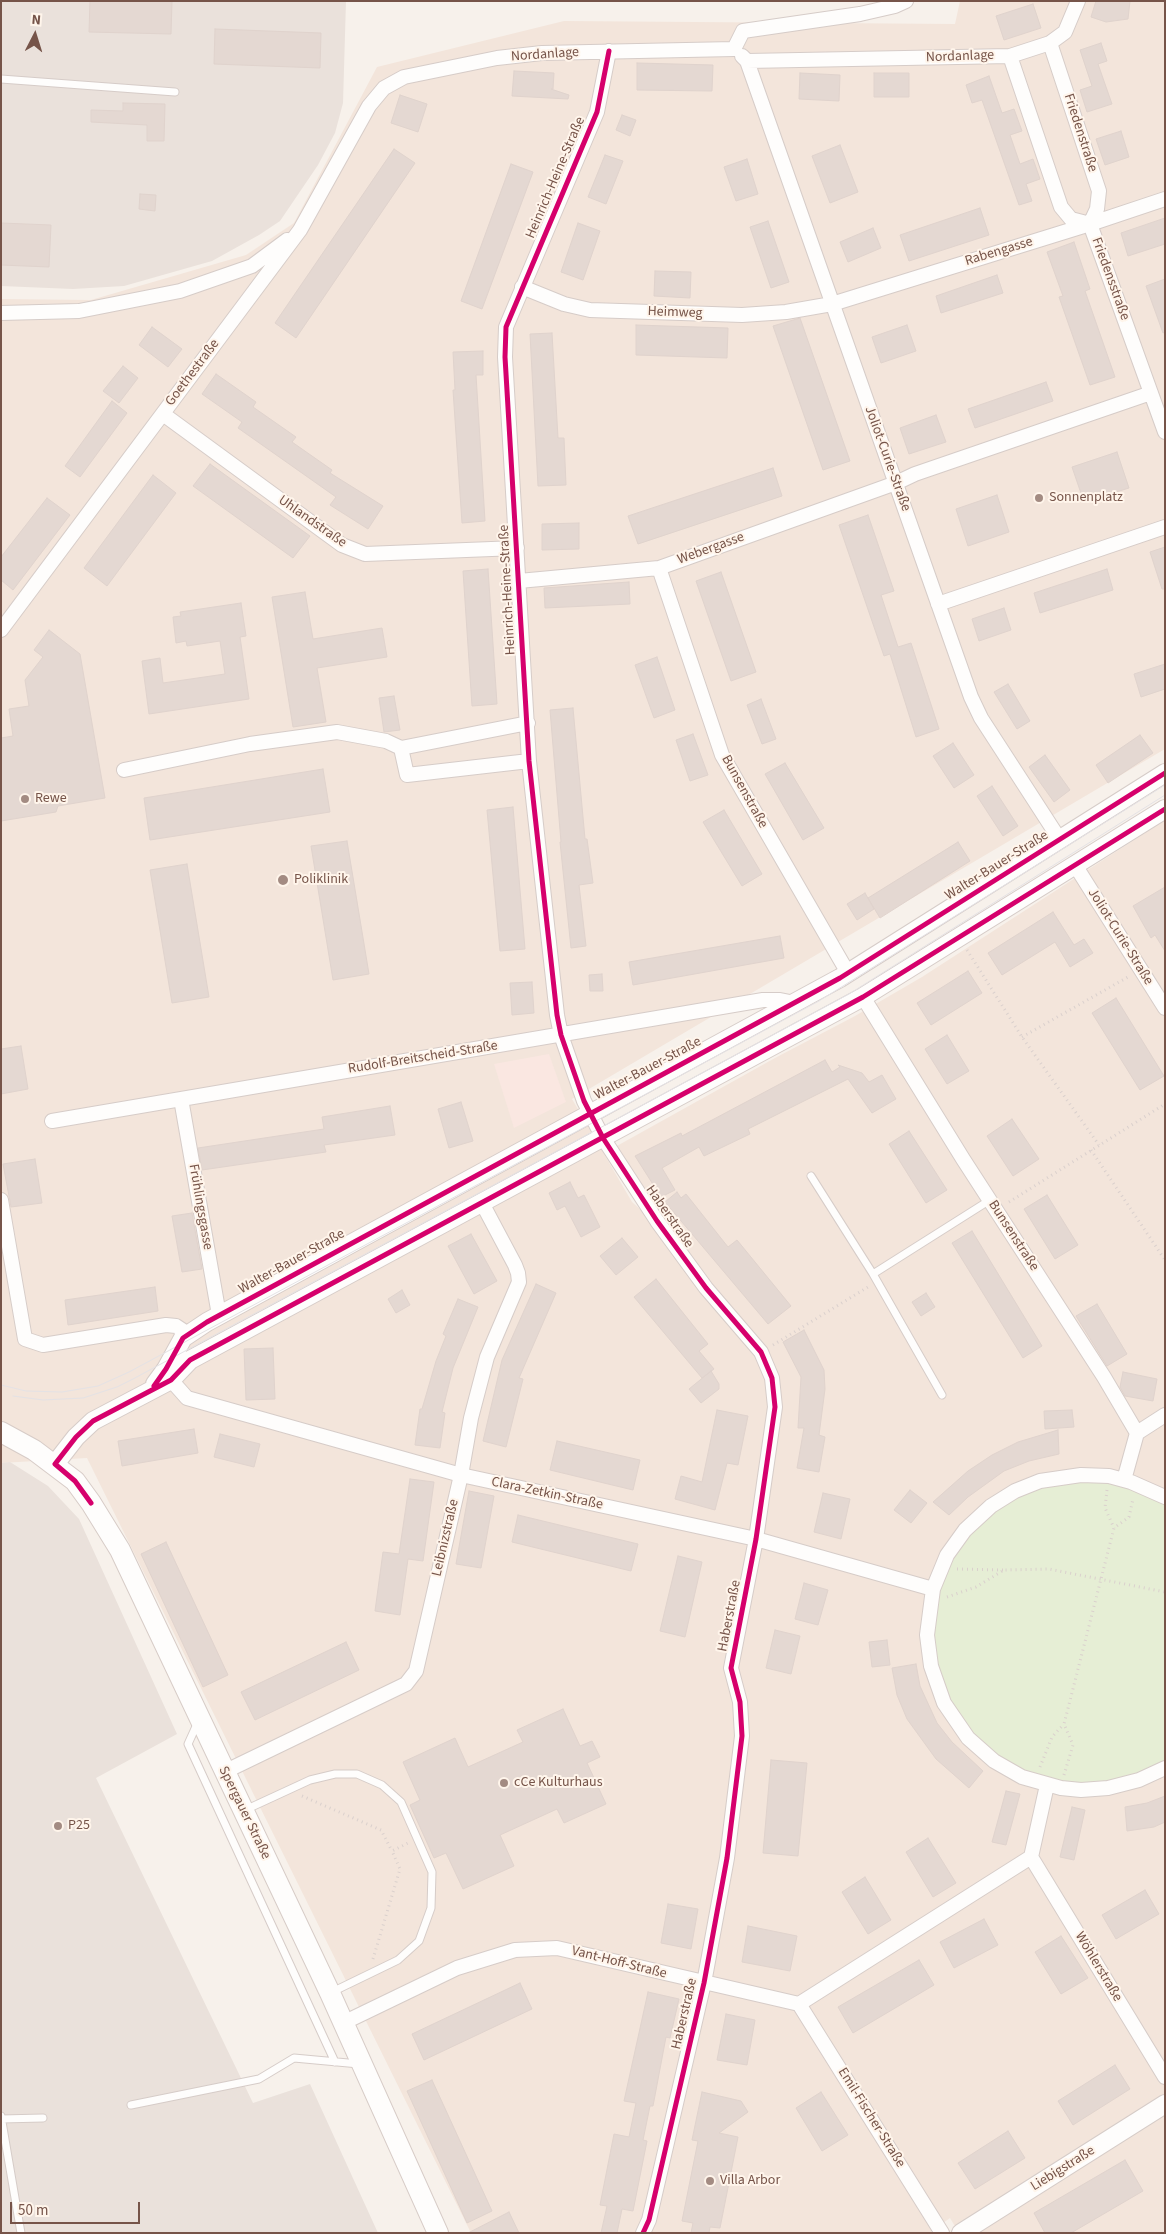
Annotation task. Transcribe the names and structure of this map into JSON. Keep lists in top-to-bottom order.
{
  "streets": {
    "main road": ["Spergauer Straße"],
    "street": [
      "Nordanlage",
      "Friedenstraße",
      "Heinrich-Heine-Straße",
      "Rabengasse",
      "Friedensstraße",
      "Heimweg",
      "Goethestraße",
      "Joliot-Curie-Straße",
      "Uhlandstraße",
      "Webergasse",
      "Bunsenstraße",
      "Walter-Bauer-Straße",
      "Rudolf-Breitscheid-Straße",
      "Frühlingsgasse",
      "Haberstraße",
      "Clara-Zetkin-Straße",
      "Leibnizstraße",
      "Vant-Hoff-Straße",
      "Wöhlerstraße",
      "Emil-Fischer-Straße",
      "Liebigstraße"
    ]
  },
  "crossings": [
    ["Nordanlage", "Friedenstraße"],
    ["Nordanlage", "Heinrich-Heine-Straße"],
    ["Nordanlage", "Friedensstraße"],
    ["Nordanlage", "Goethestraße"],
    ["Nordanlage", "Joliot-Curie-Straße"],
    ["Friedenstraße", "Rabengasse"],
    ["Friedenstraße", "Friedensstraße"],
    ["Heinrich-Heine-Straße", "Heimweg"],
    ["Heinrich-Heine-Straße", "Uhlandstraße"],
    ["Heinrich-Heine-Straße", "Webergasse"],
    ["Heinrich-Heine-Straße", "Walter-Bauer-Straße"],
    ["Heinrich-Heine-Straße", "Rudolf-Breitscheid-Straße"],
    ["Heinrich-Heine-Straße", "Haberstraße"],
    ["Rabengasse", "Friedensstraße"],
    ["Rabengasse", "Heimweg"],
    ["Rabengasse", "Joliot-Curie-Straße"],
    ["Heimweg", "Joliot-Curie-Straße"],
    ["Goethestraße", "Uhlandstraße"],
    ["Joliot-Curie-Straße", "Webergasse"],
    ["Joliot-Curie-Straße", "Walter-Bauer-Straße"],
    ["Webergasse", "Bunsenstraße"],
    ["Bunsenstraße", "Walter-Bauer-Straße"],
    ["Walter-Bauer-Straße", "Rudolf-Breitscheid-Straße"],
    ["Walter-Bauer-Straße", "Frühlingsgasse"],
    ["Walter-Bauer-Straße", "Haberstraße"],
    ["Walter-Bauer-Straße", "Clara-Zetkin-Straße"],
    ["Walter-Bauer-Straße", "Leibnizstraße"],
    ["Walter-Bauer-Straße", "Spergauer Straße"],
    ["Rudolf-Breitscheid-Straße", "Frühlingsgasse"],
    ["Haberstraße", "Clara-Zetkin-Straße"],
    ["Haberstraße", "Vant-Hoff-Straße"],
    ["Clara-Zetkin-Straße", "Leibnizstraße"],
    ["Leibnizstraße", "Spergauer Straße"],
    ["Spergauer Straße", "Vant-Hoff-Straße"],
    ["Vant-Hoff-Straße", "Emil-Fischer-Straße"]
  ],
  "places": [
    "Sonnenplatz",
    "Rewe",
    "Poliklinik",
    "cCe Kulturhaus",
    "P25",
    "Villa Arbor"
  ],
  "scale_bar": "50 m",
  "north": "top"
}
